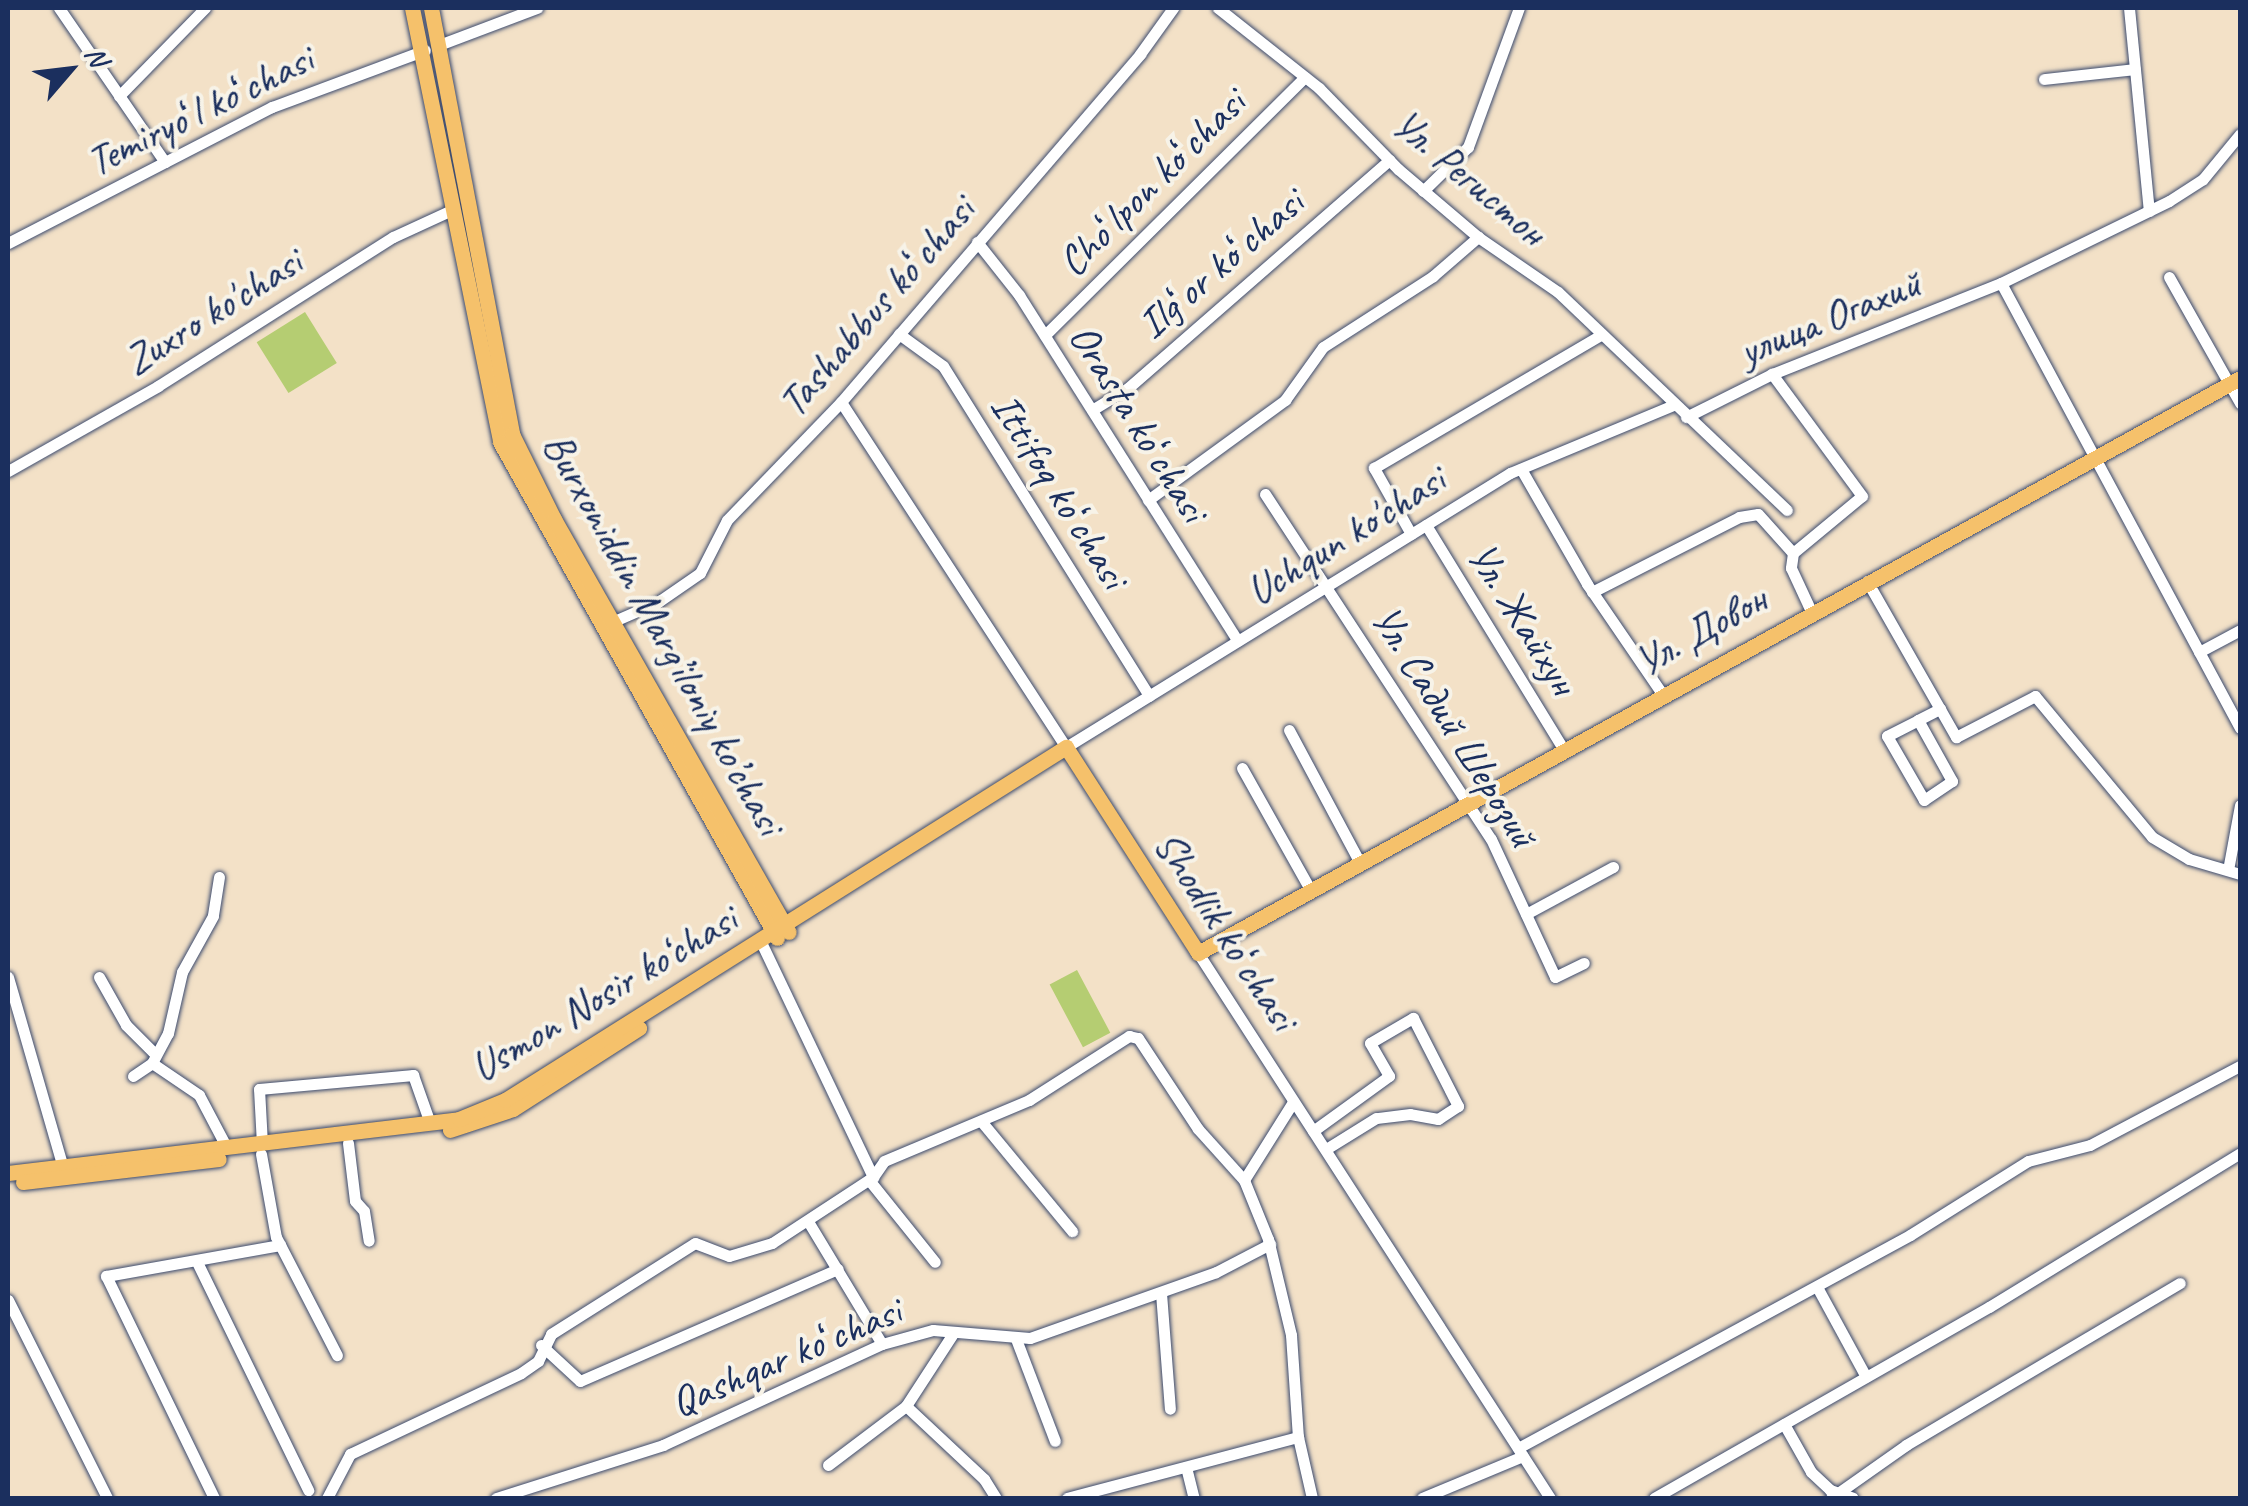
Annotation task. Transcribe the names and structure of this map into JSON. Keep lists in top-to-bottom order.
{
  "streets": {
    "main road": [
      "Ул. Довон",
      "Burxoniddin Marg’iloniy ko’chasi",
      "Shodlik koʻchasi",
      "Usmon Nosir ko‘chasi"
    ],
    "street": [
      "Temiryoʻl koʻchasi",
      "Ул. Регистон",
      "Choʻlpon koʻchasi",
      "Ilgʻor koʻchasi",
      "Tashabbus koʻchasi",
      "Zuxro ko'chasi",
      "улица Огахий",
      "Orasta koʻchasi",
      "Ittifoq koʻchasi",
      "Uchqun ko'chasi",
      "Ул. Жайхун",
      "Ул. Садий Шерозий",
      "Qashqar koʻchasi"
    ]
  },
  "crossings": [
    ["Temiryoʻl koʻchasi", "Burxoniddin Marg’iloniy ko’chasi"],
    ["Ул. Регистон", "Choʻlpon koʻchasi"],
    ["Ул. Регистон", "Ilgʻor koʻchasi"],
    ["Ул. Регистон", "улица Огахий"],
    ["Ул. Регистон", "Uchqun ko'chasi"],
    ["Choʻlpon koʻchasi", "Orasta koʻchasi"],
    ["Ilgʻor koʻchasi", "Orasta koʻchasi"],
    ["Tashabbus koʻchasi", "Orasta koʻchasi"],
    ["Tashabbus koʻchasi", "Ittifoq koʻchasi"],
    ["Tashabbus koʻchasi", "Burxoniddin Marg’iloniy ko’chasi"],
    ["Tashabbus koʻchasi", "Shodlik koʻchasi"],
    ["Zuxro ko'chasi", "Burxoniddin Marg’iloniy ko’chasi"],
    ["Orasta koʻchasi", "Uchqun ko'chasi"],
    ["Ittifoq koʻchasi", "Uchqun ko'chasi"],
    ["Uchqun ko'chasi", "Ул. Жайхун"],
    ["Uchqun ko'chasi", "Ул. Садий Шерозий"],
    ["Uchqun ko'chasi", "Shodlik koʻchasi"],
    ["Uchqun ko'chasi", "Usmon Nosir ko‘chasi"],
    ["Ул. Жайхун", "Ул. Довон"],
    ["Ул. Довон", "Ул. Садий Шерозий"],
    ["Ул. Довон", "Shodlik koʻchasi"],
    ["Burxoniddin Marg’iloniy ko’chasi", "Usmon Nosir ko‘chasi"],
    ["Shodlik koʻchasi", "Usmon Nosir ko‘chasi"]
  ],
  "north": "top right"
}
